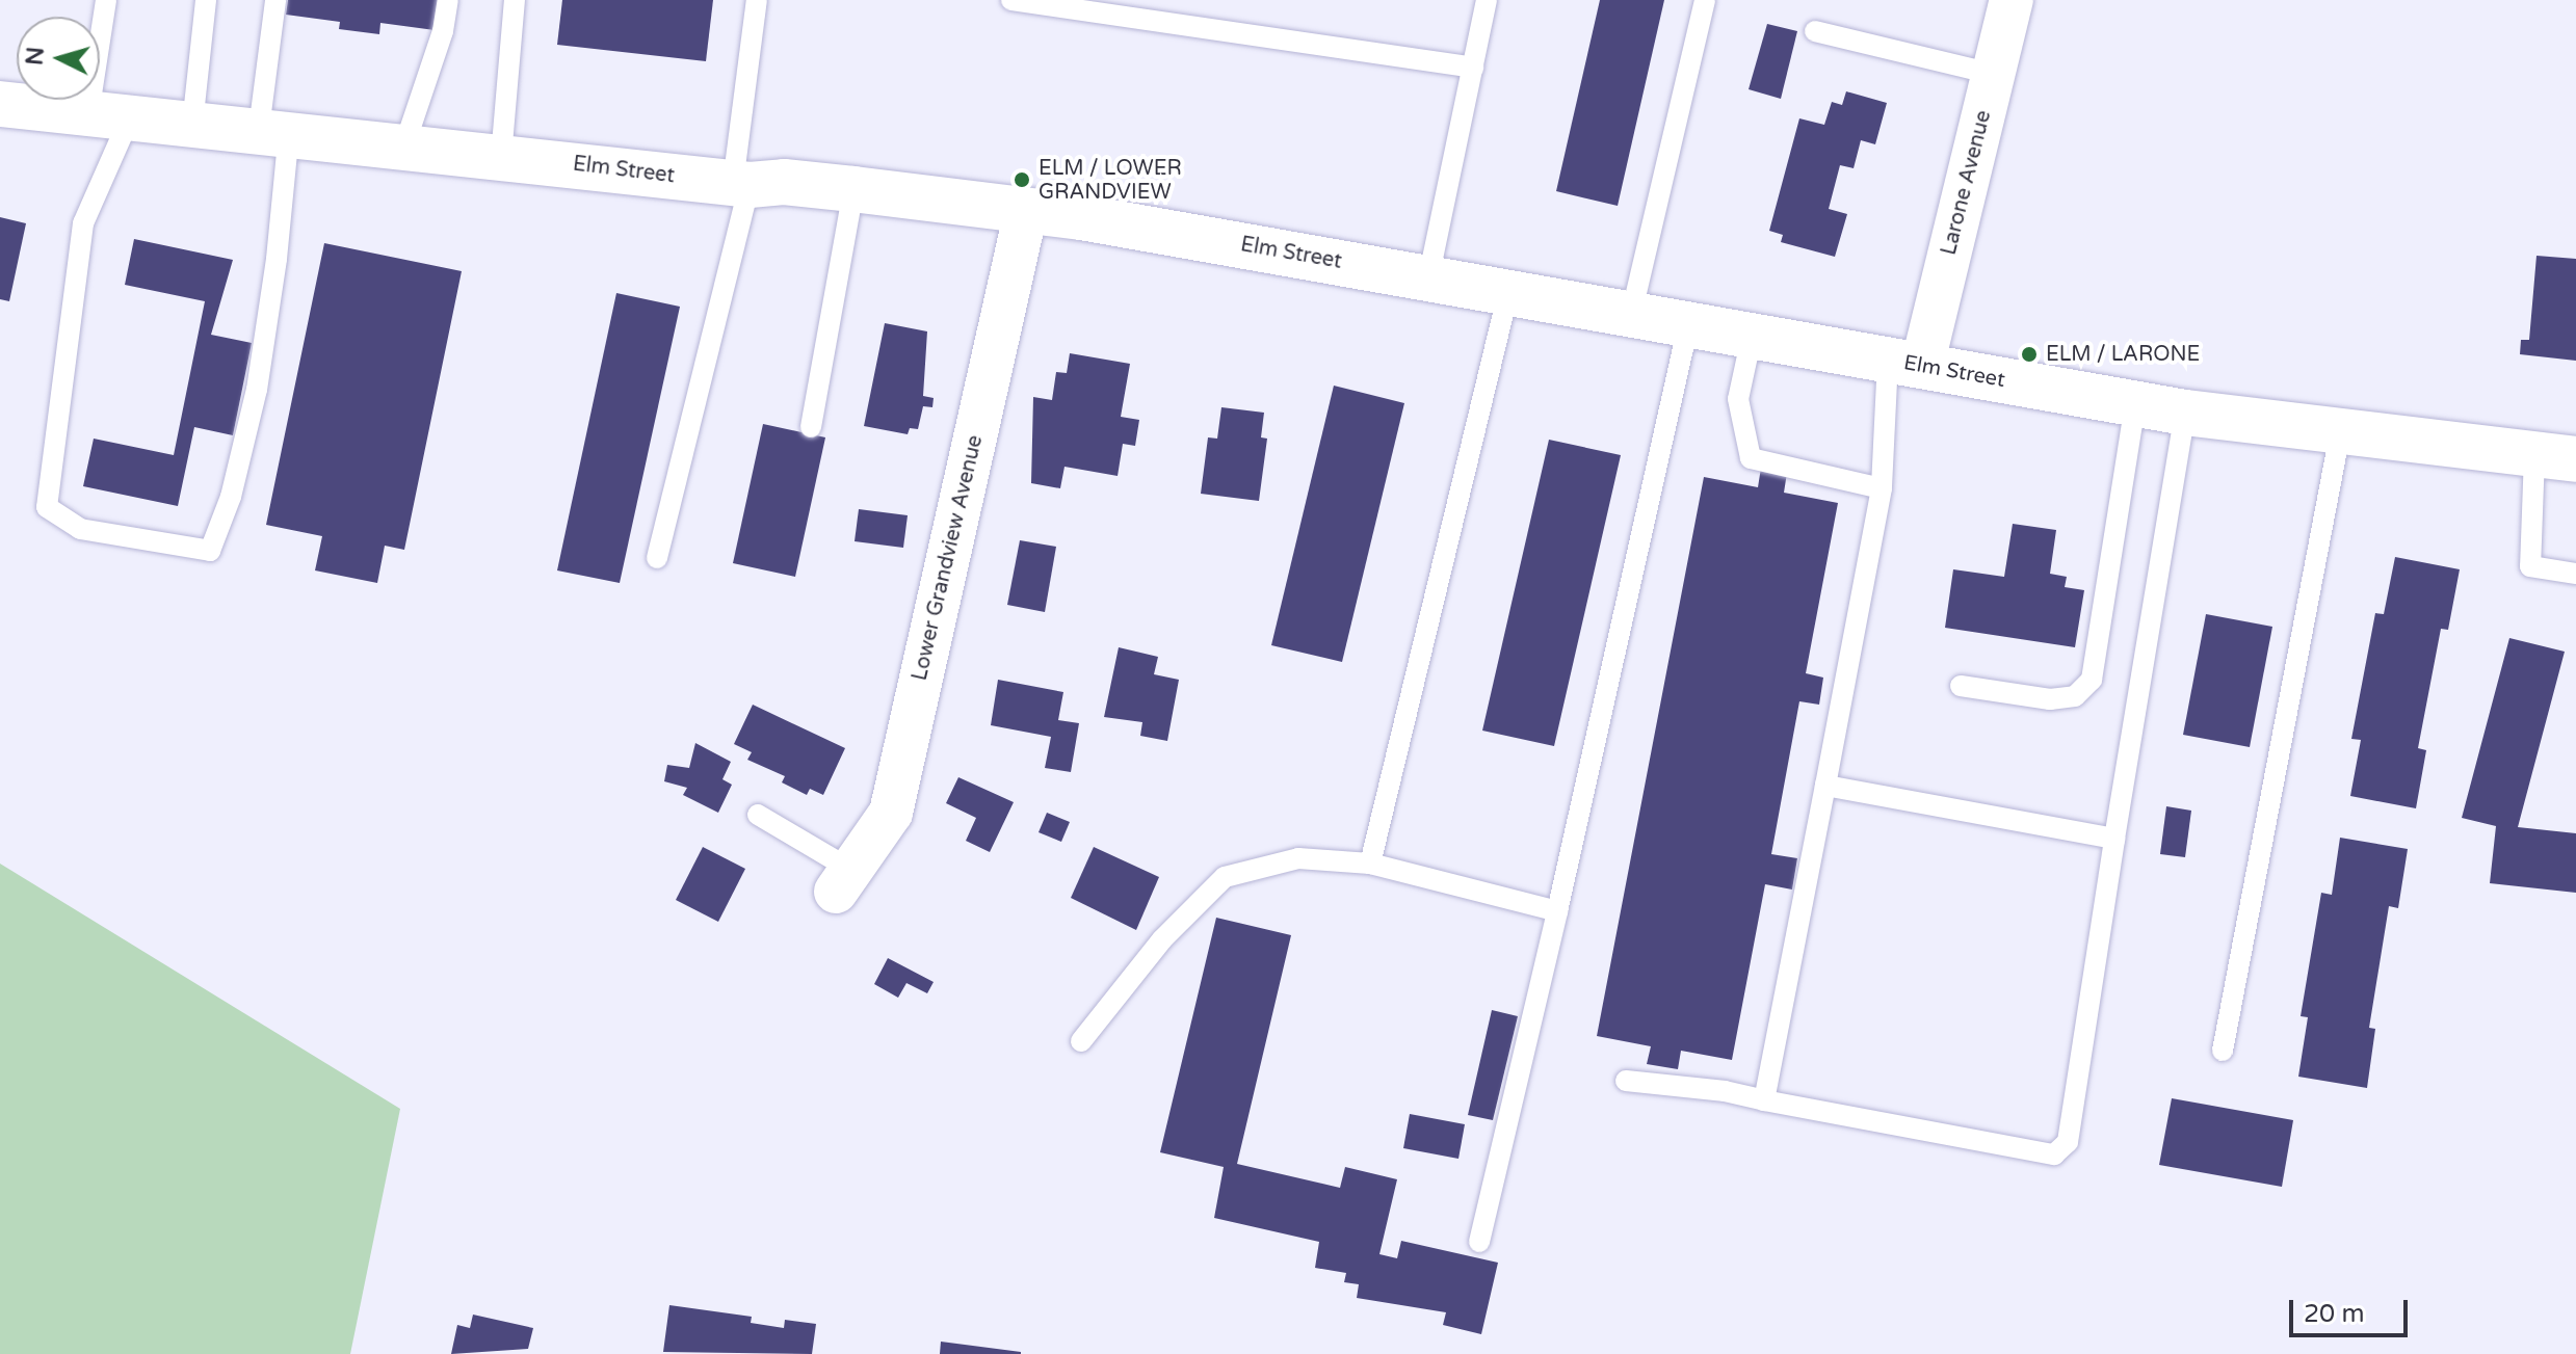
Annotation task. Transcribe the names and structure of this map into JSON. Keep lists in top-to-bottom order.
{
  "streets": {
    "main road": ["Elm Street"],
    "street": ["Larone Avenue", "Lower Grandview Avenue"]
  },
  "crossings": [
    ["Elm Street", "Larone Avenue"],
    ["Elm Street", "Lower Grandview Avenue"]
  ],
  "places": ["ELM / LOWER GRANDVIEW", "ELM / LARONE"],
  "scale_bar": "20 m",
  "north": "left"
}
